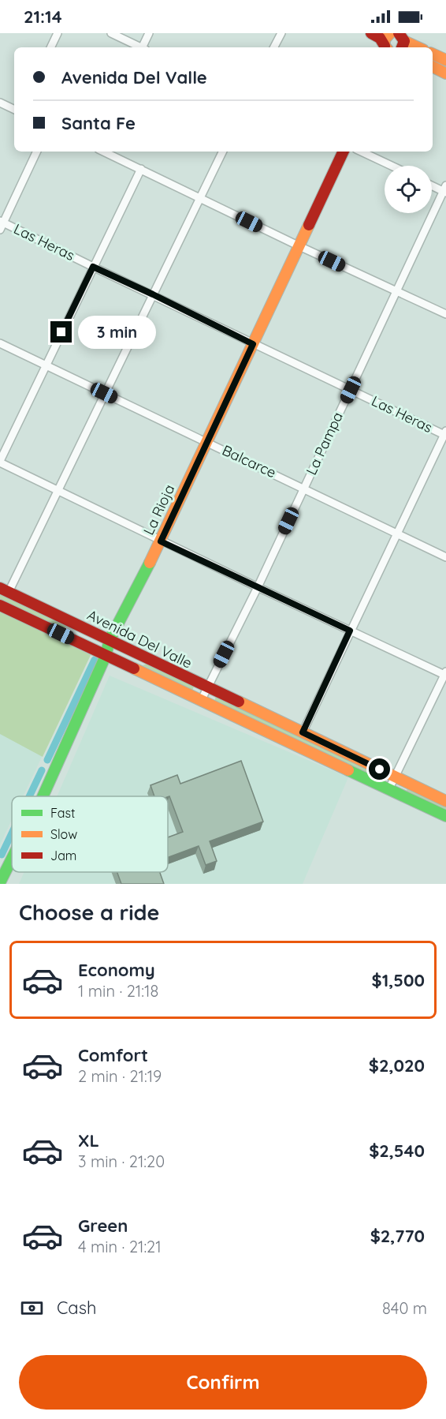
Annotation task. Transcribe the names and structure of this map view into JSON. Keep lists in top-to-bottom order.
{
  "streets": {
    "main road": ["La Rioja", "Avenida Del Valle"],
    "street": ["Las Heras", "La Pampa", "Balcarce"]
  },
  "crossings": [
    ["Las Heras", "La Pampa"],
    ["Las Heras", "La Rioja"],
    ["La Pampa", "Balcarce"],
    ["La Pampa", "Avenida Del Valle"],
    ["Balcarce", "La Rioja"],
    ["La Rioja", "Avenida Del Valle"]
  ],
  "legend": ["Fast", "Slow", "Jam"],
  "page": {
    "status": "21:14",
    "banner": ["Avenida Del Valle", "Santa Fe"],
    "bubble": "3 min",
    "heading": "Choose a ride",
    "list": [
      {
        "name": "Economy",
        "note": "1 min · 21:18",
        "value": "$1,500"
      },
      {
        "name": "Comfort",
        "note": "2 min · 21:19",
        "value": "$2,020"
      },
      {
        "name": "XL",
        "note": "3 min · 21:20",
        "value": "$2,540"
      },
      {
        "name": "Green",
        "note": "4 min · 21:21",
        "value": "$2,770"
      }
    ],
    "pay": ["Cash", "840 m"],
    "buttons": "Confirm"
  }
}
